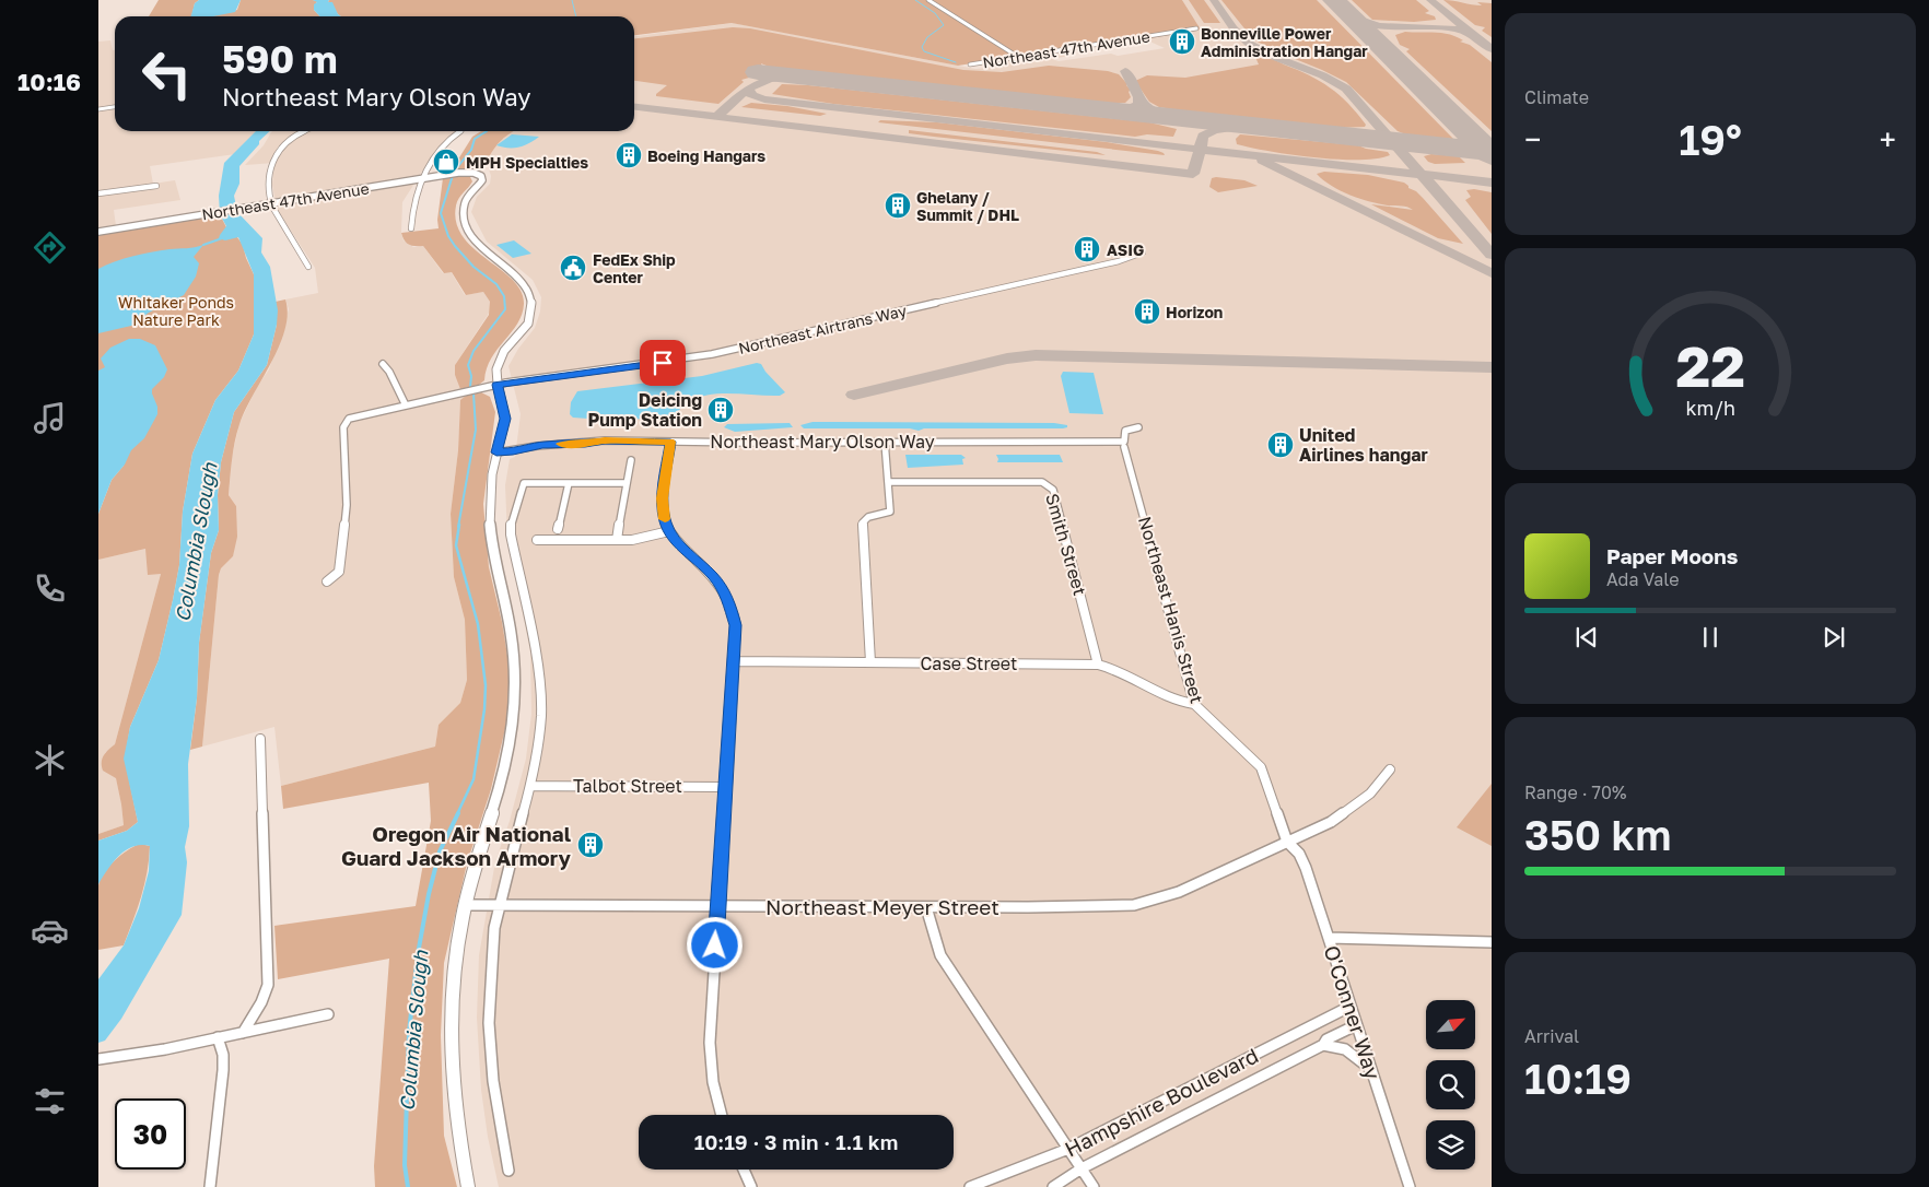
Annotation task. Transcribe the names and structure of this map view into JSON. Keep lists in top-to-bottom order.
{
  "streets": {
    "street": [
      "Northeast 47th Avenue",
      "Northeast Airtrans Way",
      "Northeast Mary Olson Way",
      "Smith Street",
      "Northeast Hanis Street",
      "Case Street",
      "Talbot Street",
      "Northeast Meyer Street",
      "O'Conner Way",
      "Hampshire Boulevard"
    ]
  },
  "crossings": [
    ["Smith Street", "Case Street"],
    ["Northeast Hanis Street", "Case Street"],
    ["Northeast Hanis Street", "Northeast Meyer Street"],
    ["Northeast Hanis Street", "O'Conner Way"],
    ["Northeast Meyer Street", "O'Conner Way"],
    ["O'Conner Way", "Hampshire Boulevard"]
  ],
  "water": ["Columbia Slough"],
  "parks": ["Whitaker Ponds Nature Park"],
  "places": {
    "building": [
      "Bonneville Power Administration Hangar",
      "Boeing Hangars",
      "Ghelany / Summit / DHL",
      "ASIG",
      "Horizon",
      "Deicing Pump Station",
      "United Airlines hangar",
      "Oregon Air National Guard Jackson Armory"
    ],
    "shop": ["MPH Specialties"],
    "public building": ["FedEx Ship Center"]
  },
  "north": "top right",
  "page": {
    "tabs": "10:16",
    "tile": [
      "Climate",
      ["Range · 70%", "350 km"],
      ["Arrival", "10:19"]
    ],
    "turn": ["590 m", "Northeast Mary Olson Way"],
    "heat": ["−", "19°", "+"],
    "song": ["Paper Moons", "Ada Vale"],
    "limit": "30",
    "trip": "10:19 · 3 min · 1.1 km",
    "gauge": ["22", "km/h"]
  }
}
